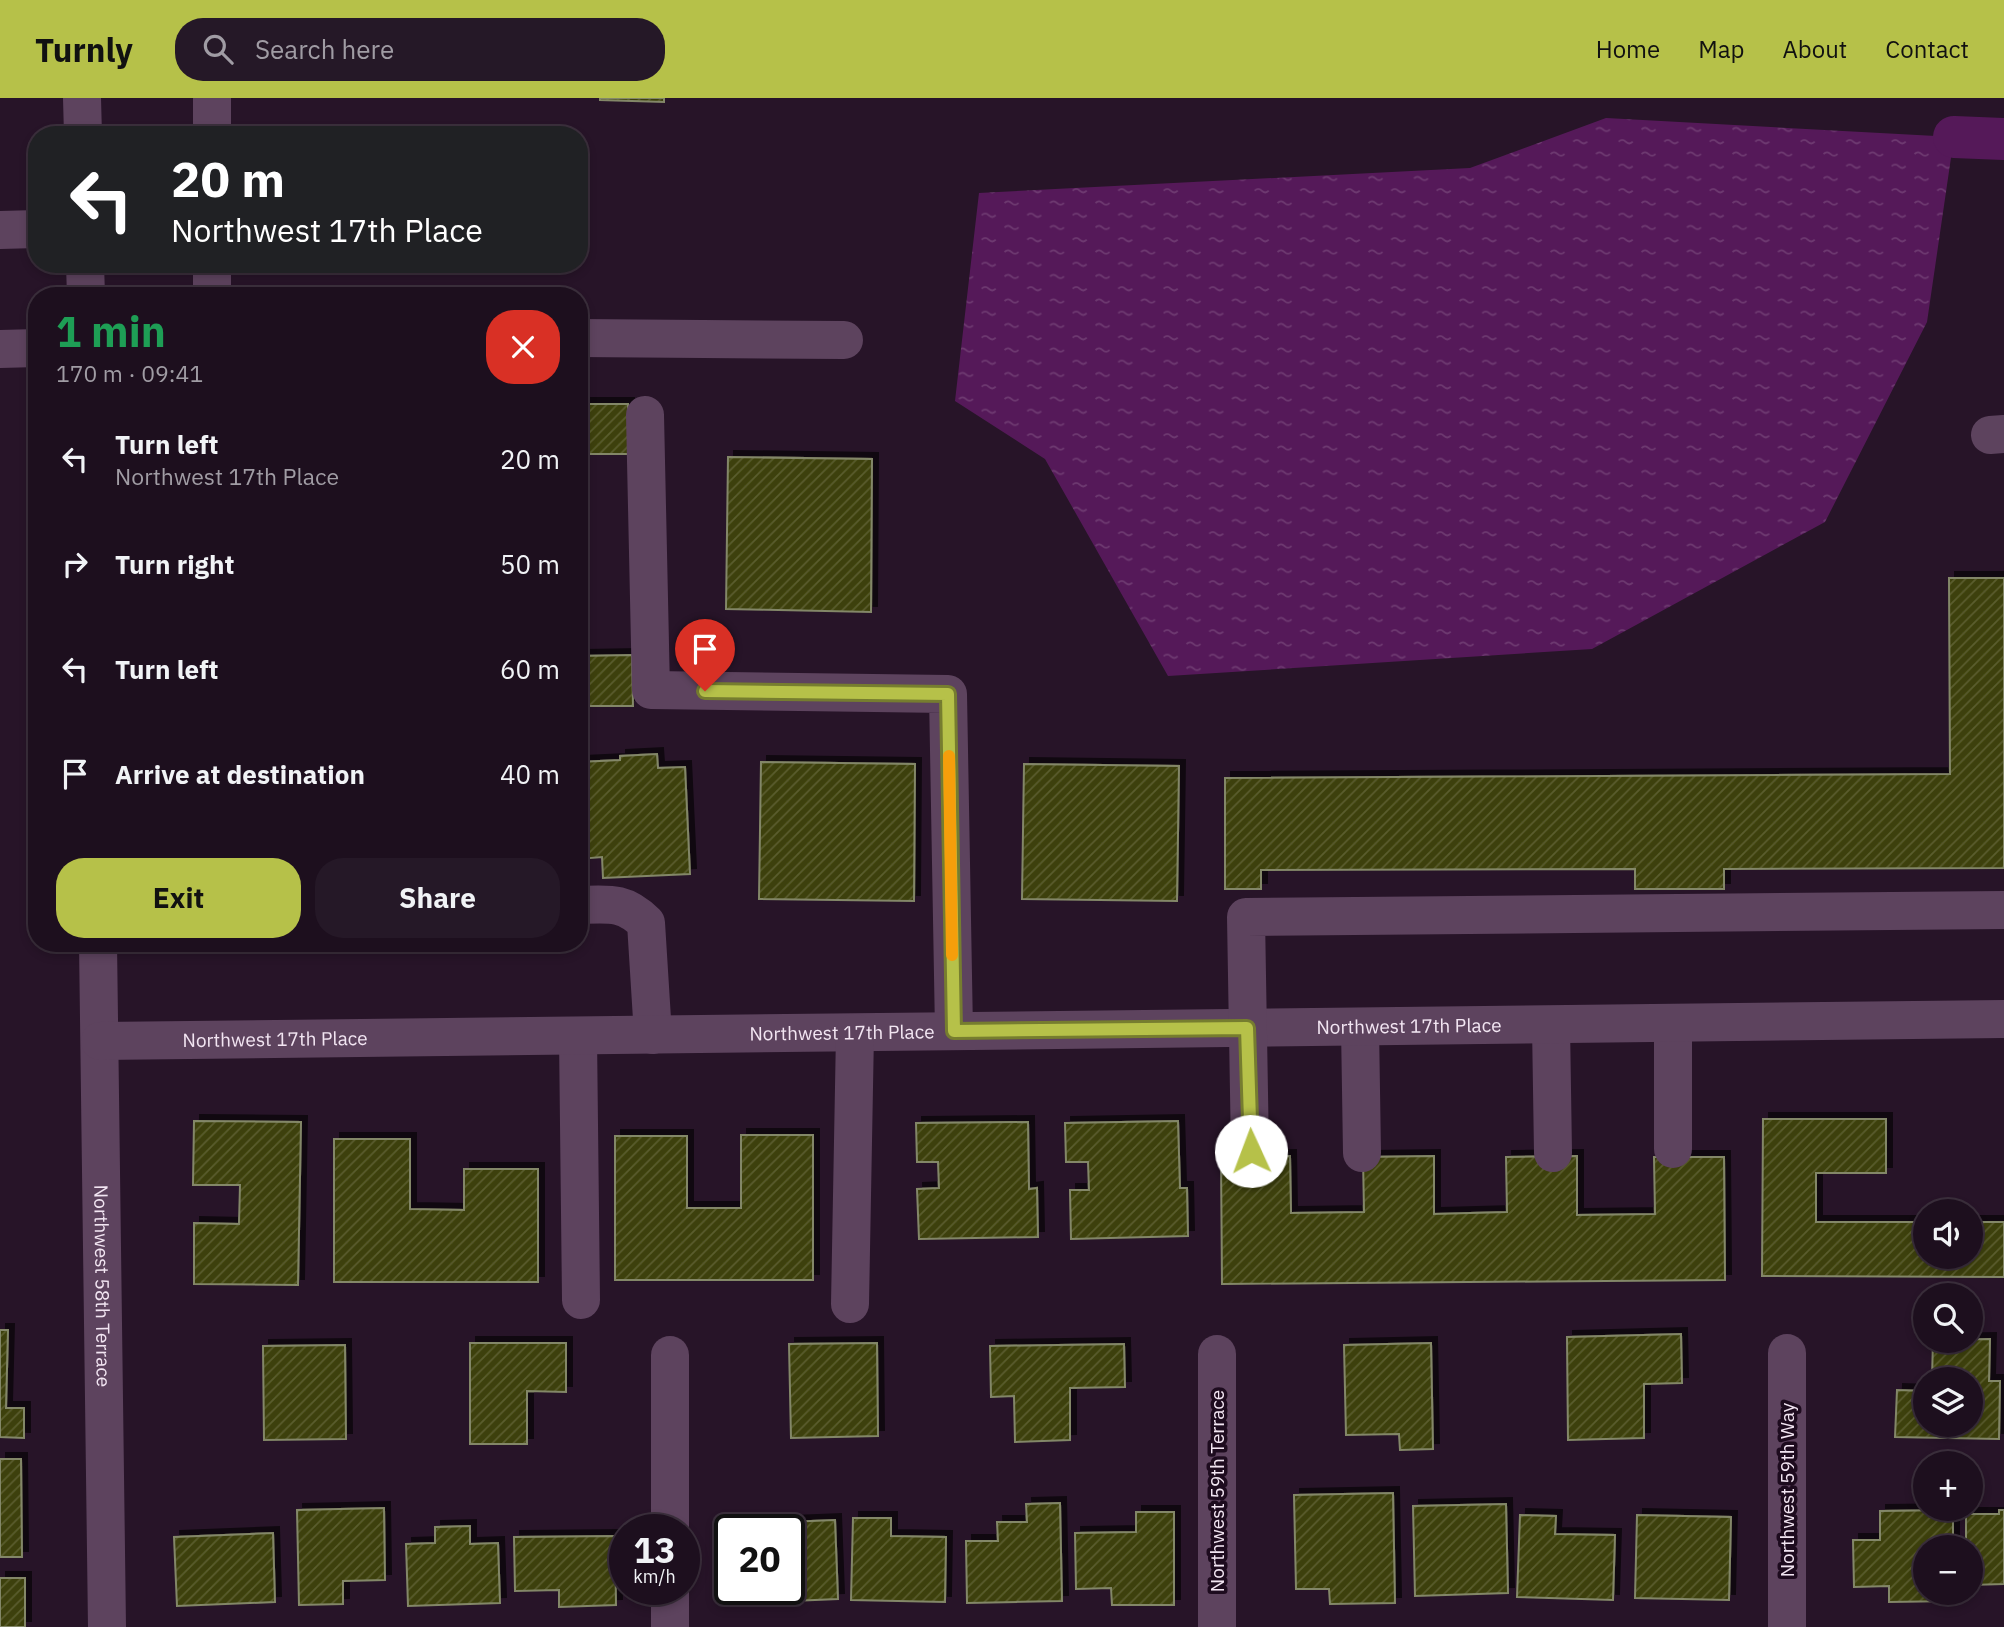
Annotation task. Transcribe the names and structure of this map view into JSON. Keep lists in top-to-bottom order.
{
  "streets": {
    "street": [
      "Northwest 17th Place",
      "Northwest 58th Terrace",
      "Northwest 59th Way",
      "Northwest 59th Terrace"
    ]
  },
  "crossings": [
    ["Northwest 17th Place", "Northwest 58th Terrace"]
  ],
  "page": {
    "header": "Turnly",
    "search": "Search here",
    "nav": [
      "Home",
      "Map",
      "About",
      "Contact"
    ],
    "turn": ["20 m", "Northwest 17th Place"],
    "heading": ["1 min", "170 m · 09:41"],
    "list": [
      {
        "name": "Turn left",
        "note": "Northwest 17th Place",
        "value": "20 m"
      },
      {
        "name": "Turn right",
        "value": "50 m"
      },
      {
        "name": "Turn left",
        "value": "60 m"
      },
      {
        "name": "Arrive at destination",
        "value": "40 m"
      }
    ],
    "buttons": ["Exit", "Share"],
    "map_buttons": ["+", "−"],
    "speed": "13 km/h",
    "limit": "20"
  }
}
